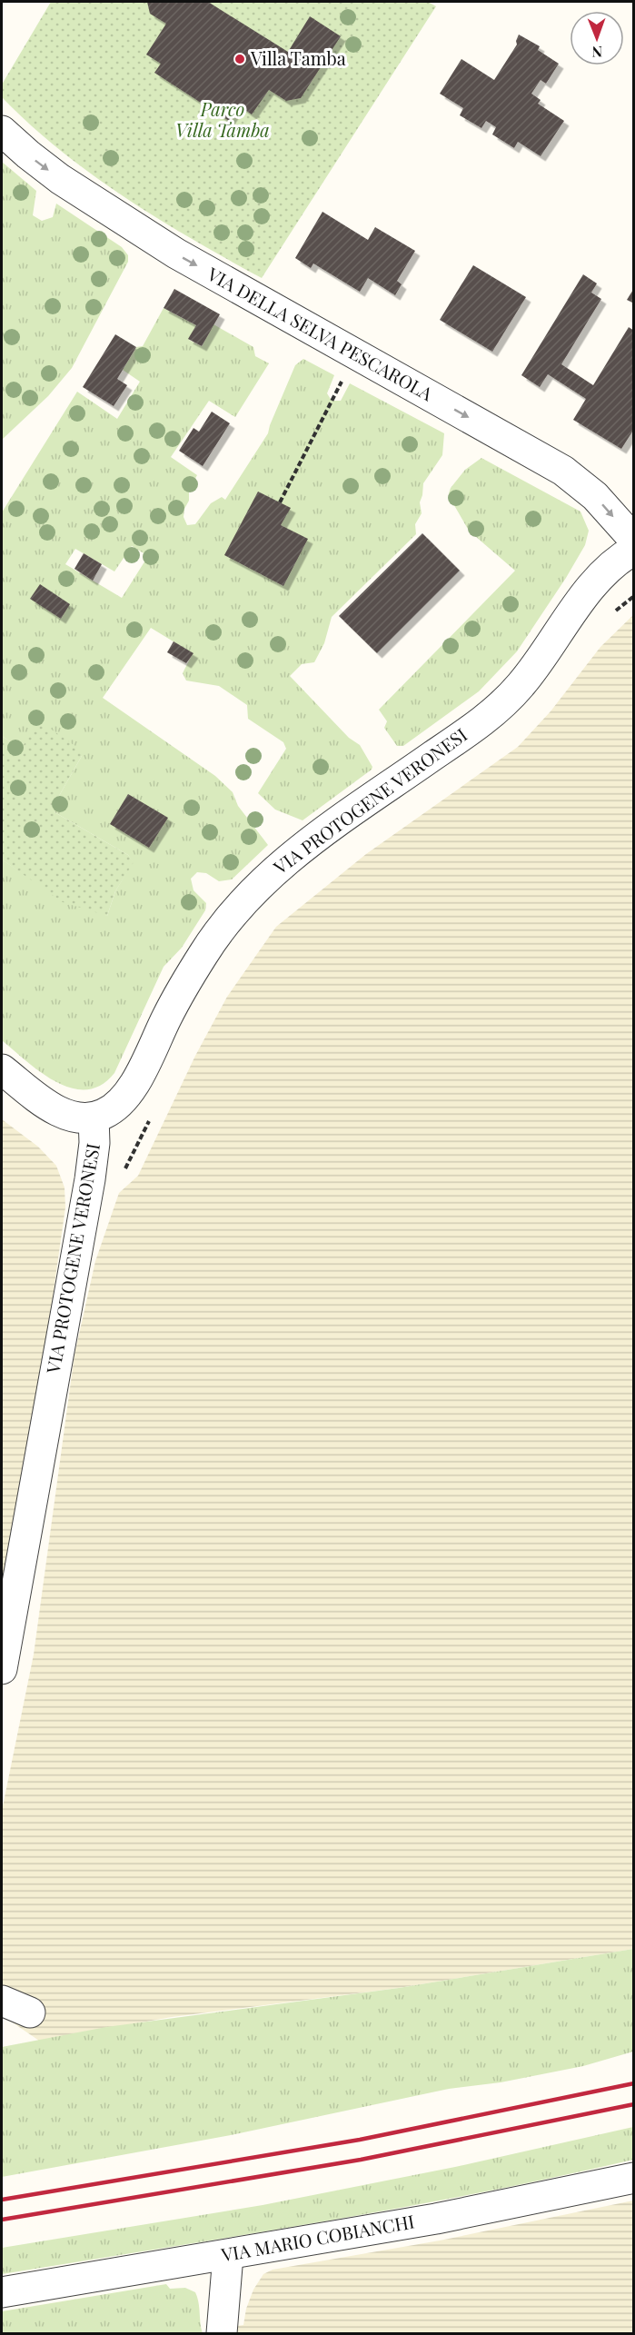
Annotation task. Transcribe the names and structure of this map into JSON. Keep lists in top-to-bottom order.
{
  "streets": {
    "street": ["VIA DELLA SELVA PESCAROLA", "VIA PROTOGENE VERONESI", "VIA MARIO COBIANCHI"]
  },
  "one_way": ["VIA DELLA SELVA PESCAROLA"],
  "parks": ["Parco Villa Tamba"],
  "places": ["Villa Tamba"],
  "north": "bottom"
}
